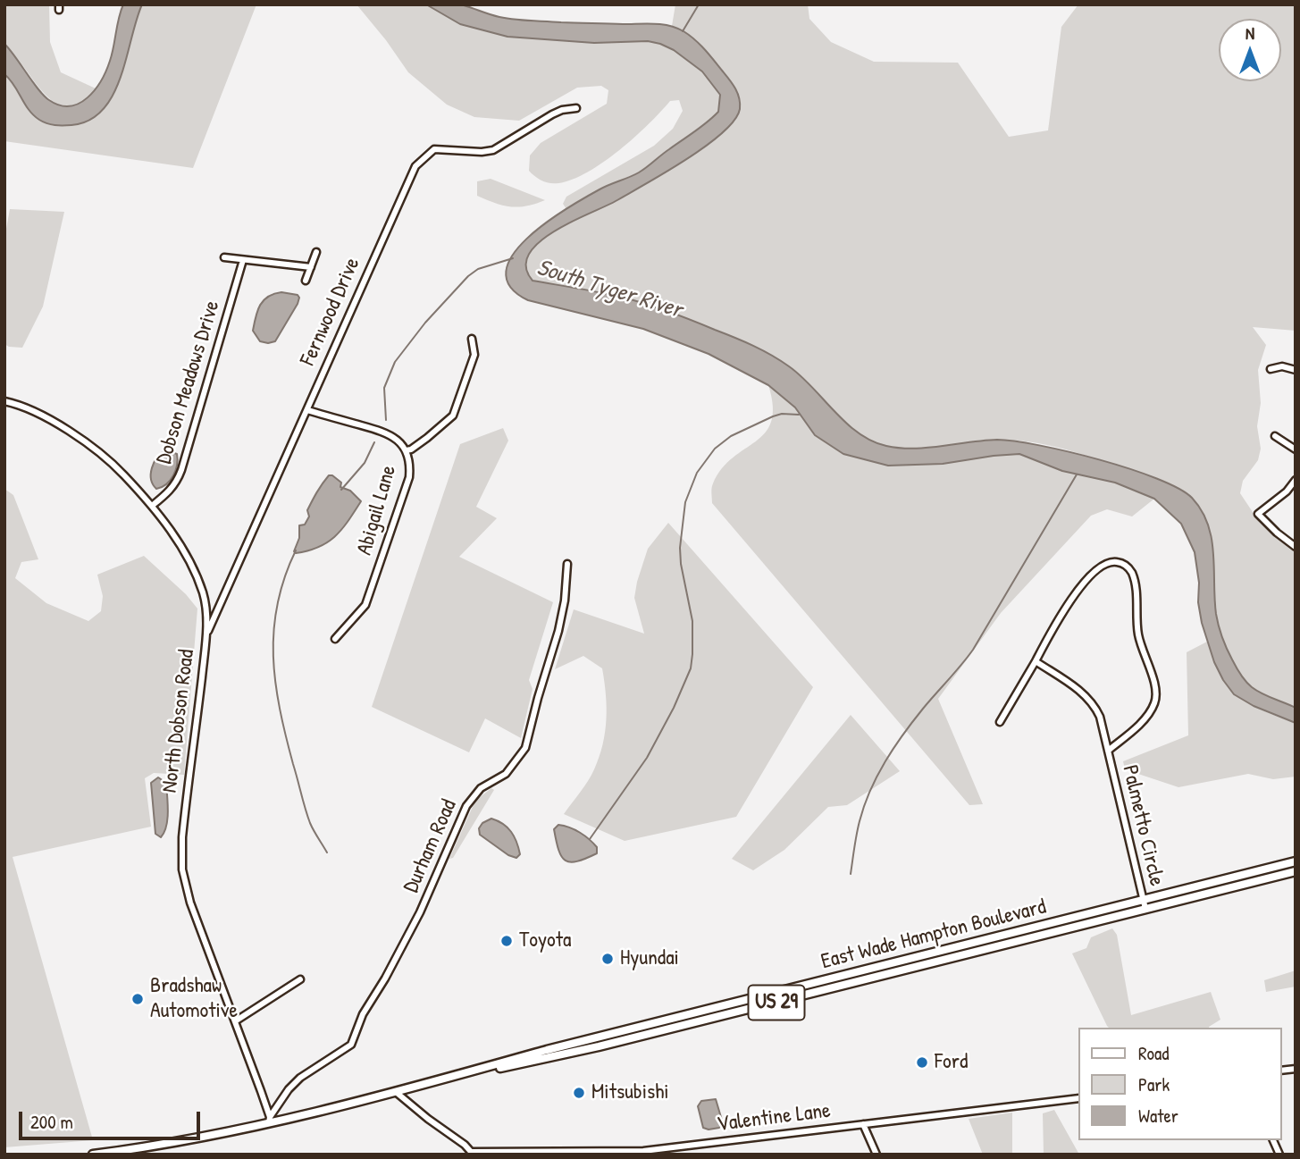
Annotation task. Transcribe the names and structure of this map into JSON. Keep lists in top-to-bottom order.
{
  "streets": {
    "main road": ["East Wade Hampton Boulevard", "US 29"],
    "street": [
      "Fernwood Drive",
      "Dobson Meadows Drive",
      "Abigail Lane",
      "North Dobson Road",
      "Palmetto Circle",
      "Durham Road",
      "Valentine Lane"
    ]
  },
  "crossings": [
    ["Fernwood Drive", "Abigail Lane"],
    ["Fernwood Drive", "North Dobson Road"],
    ["Dobson Meadows Drive", "North Dobson Road"],
    ["North Dobson Road", "Durham Road"],
    ["North Dobson Road", "East Wade Hampton Boulevard"],
    ["Palmetto Circle", "East Wade Hampton Boulevard"],
    ["Durham Road", "East Wade Hampton Boulevard"]
  ],
  "water": ["South Tyger River"],
  "places": [
    "Toyota",
    "Hyundai",
    "Bradshaw Automotive",
    "Ford",
    "Mitsubishi"
  ],
  "legend": ["Road", "Park", "Water"],
  "scale_bar": "200 m",
  "north": "top"
}
